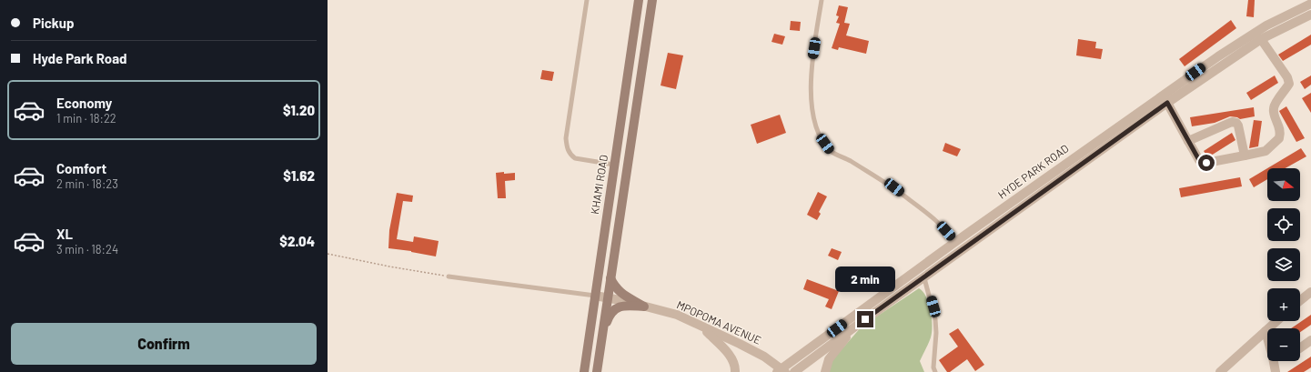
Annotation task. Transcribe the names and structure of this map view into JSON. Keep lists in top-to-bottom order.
{
  "streets": {
    "main road": ["KHAMI ROAD"],
    "street": ["HYDE PARK ROAD", "MPOPOMA AVENUE"]
  },
  "crossings": [
    ["HYDE PARK ROAD", "MPOPOMA AVENUE"],
    ["KHAMI ROAD", "MPOPOMA AVENUE"]
  ],
  "north": "right",
  "page": {
    "banner": ["Pickup", "Hyde Park Road"],
    "list": [
      {
        "name": "Economy",
        "note": "1 min · 18:22",
        "value": "$1.20"
      },
      {
        "name": "Comfort",
        "note": "2 min · 18:23",
        "value": "$1.62"
      },
      {
        "name": "XL",
        "note": "3 min · 18:24",
        "value": "$2.04"
      }
    ],
    "map_buttons": ["+", "−"],
    "bubble": "2 min",
    "buttons": "Confirm"
  }
}
